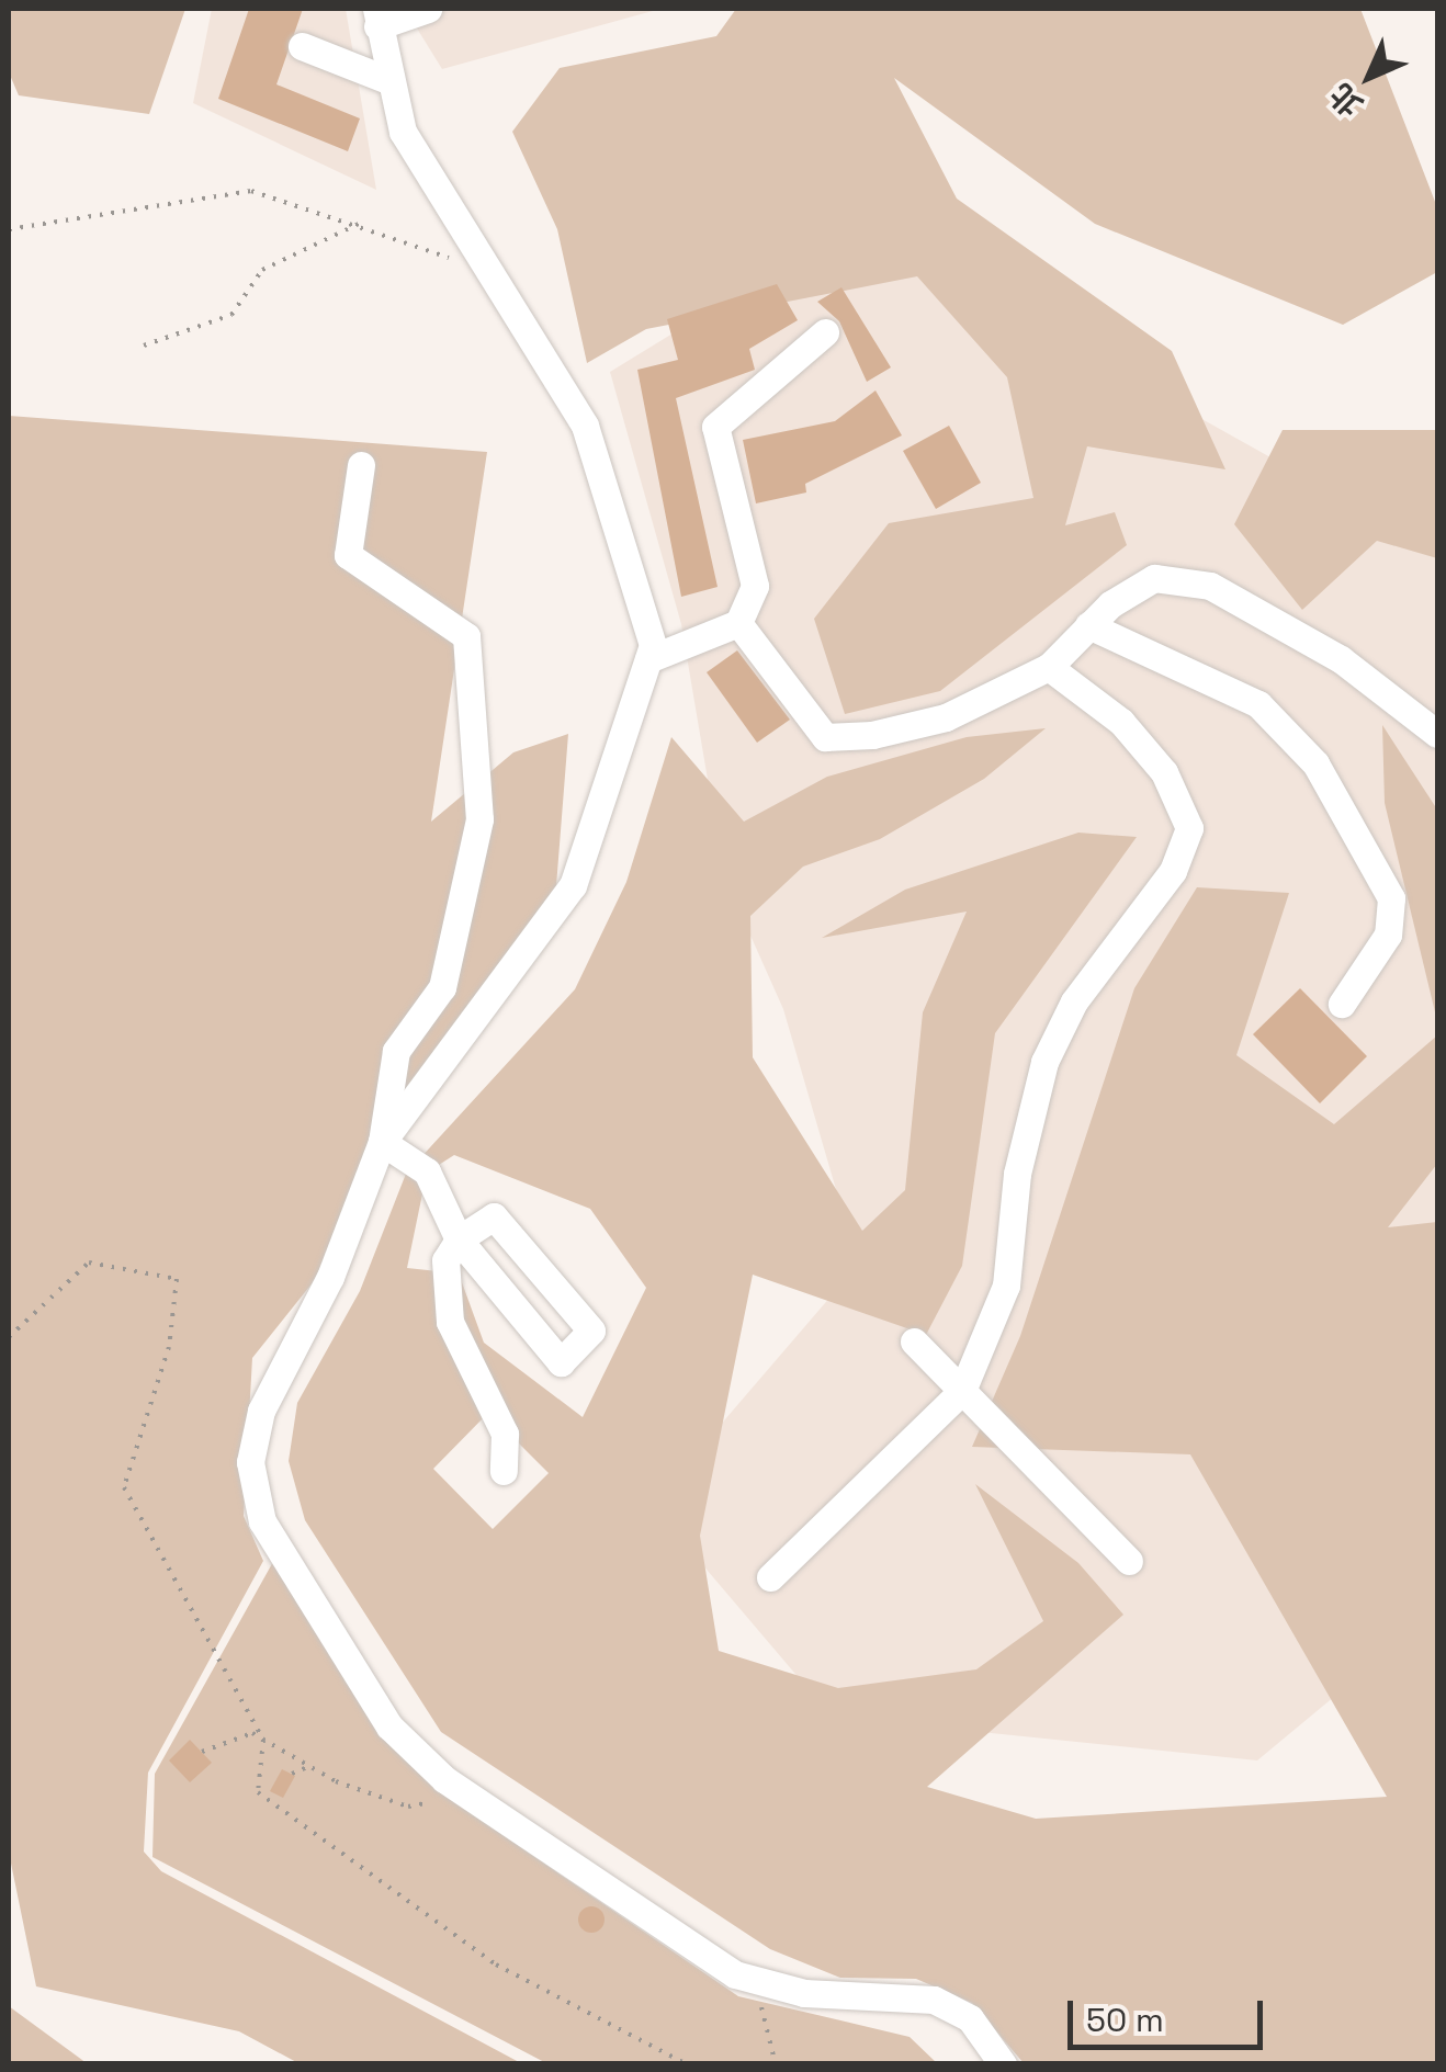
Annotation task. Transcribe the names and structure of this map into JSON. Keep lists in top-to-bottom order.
{
  "scale_bar": "50 m",
  "north": "bottom left"
}
